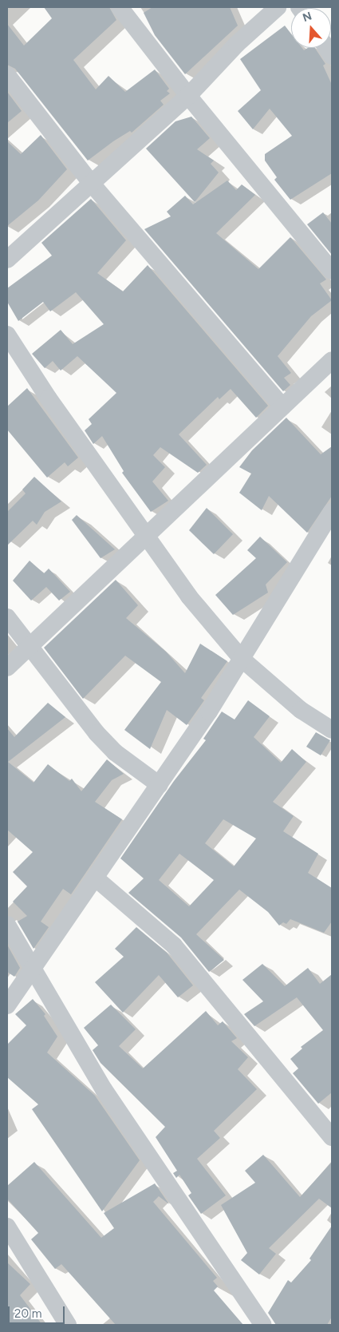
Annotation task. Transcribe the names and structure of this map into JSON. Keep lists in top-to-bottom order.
{
  "scale_bar": "20 m",
  "north": "top"
}
